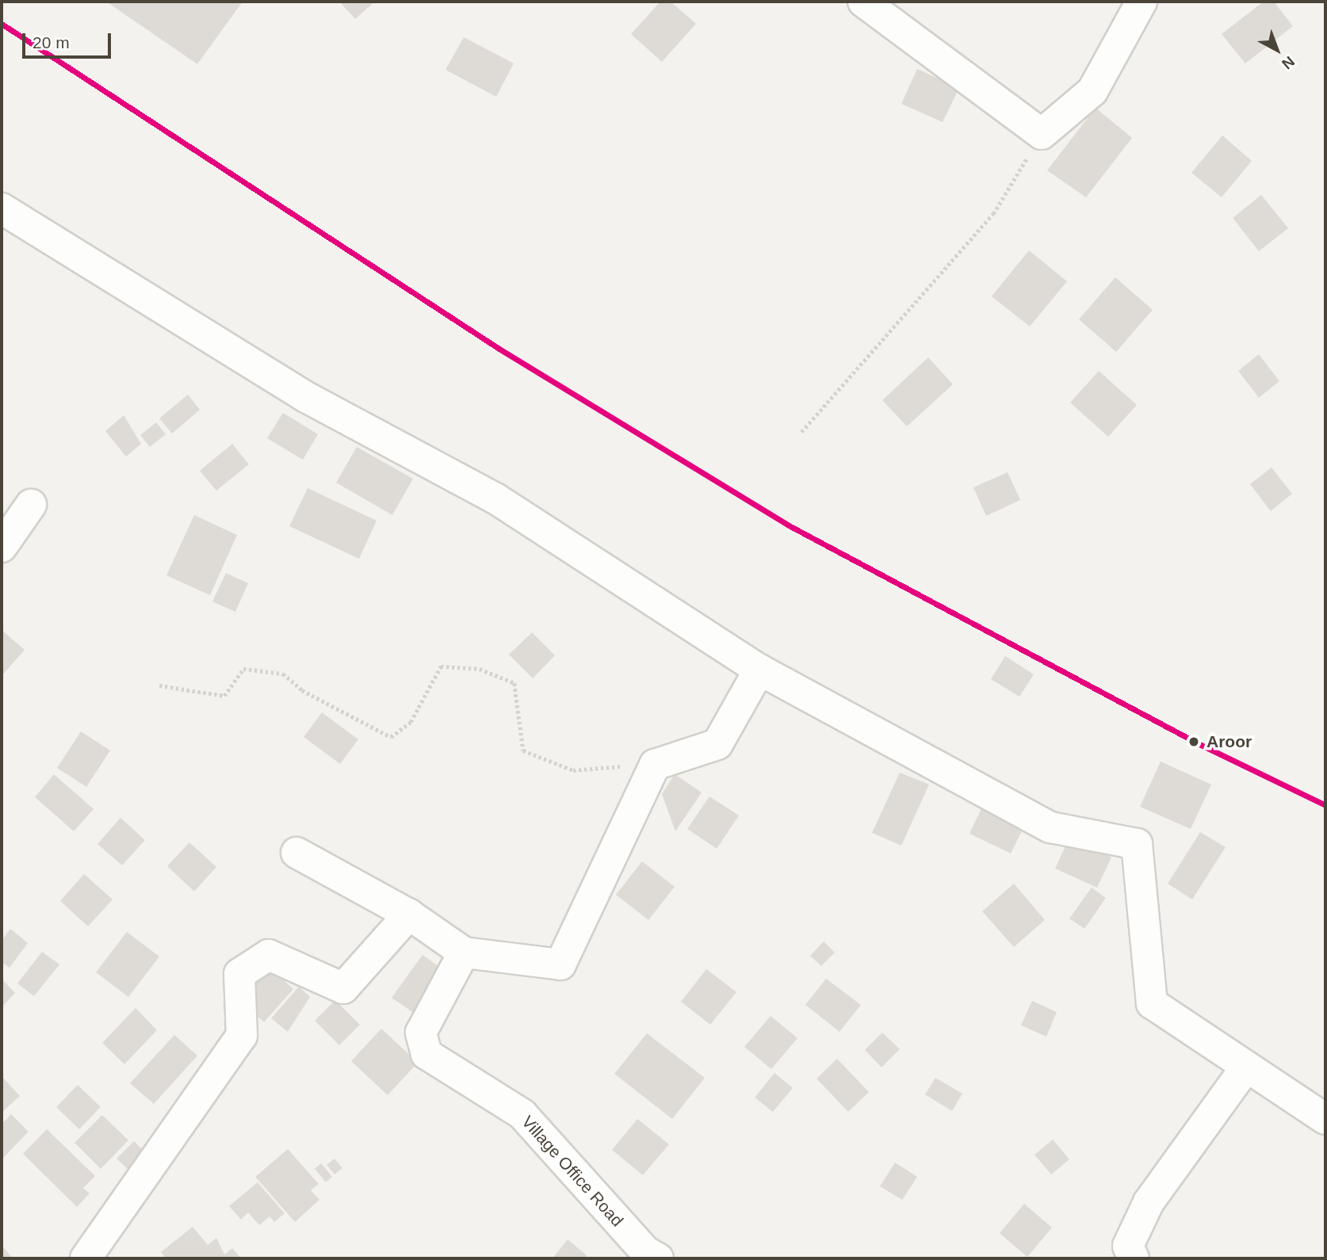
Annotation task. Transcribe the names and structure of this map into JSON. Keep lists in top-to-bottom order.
{
  "streets": {
    "street": ["Village Office Road"]
  },
  "places": ["Aroor"],
  "scale_bar": "20 m",
  "north": "bottom right"
}
